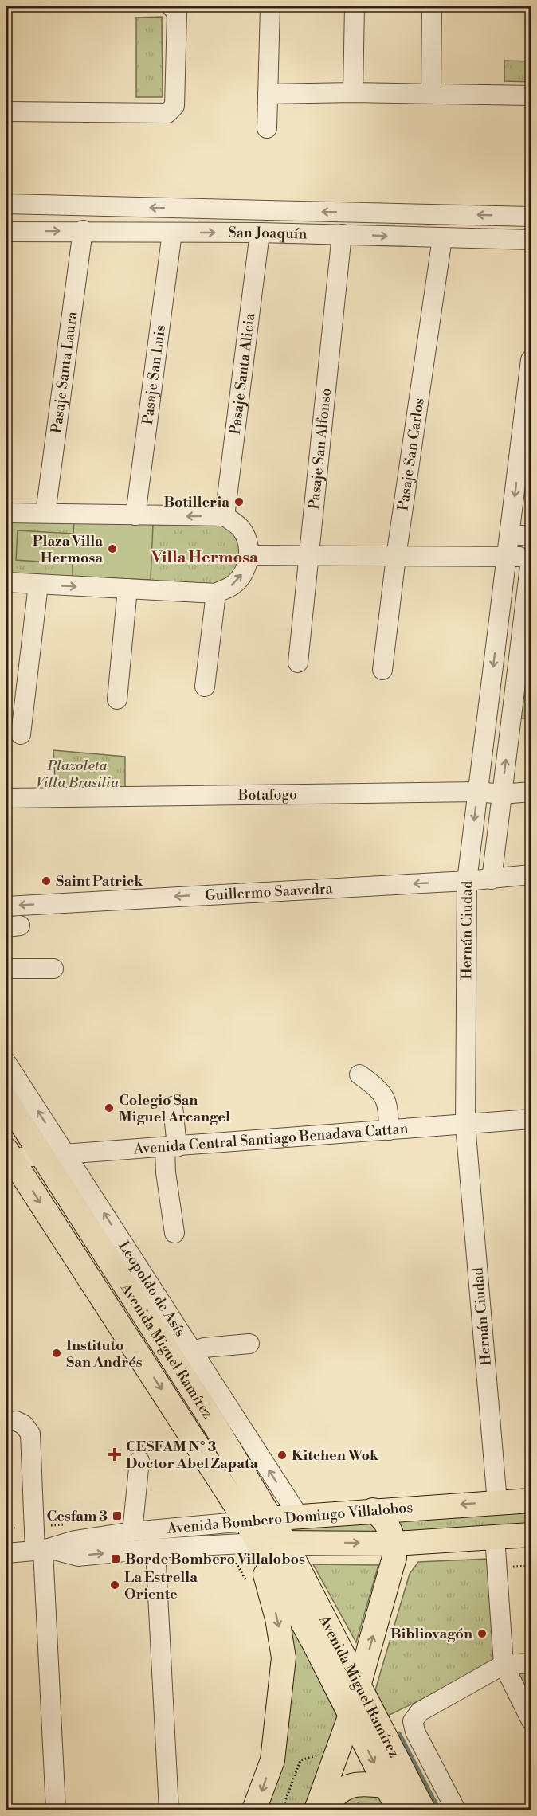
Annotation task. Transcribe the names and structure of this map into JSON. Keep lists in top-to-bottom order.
{
  "streets": {
    "main road": ["Avenida Miguel Ramírez", "Avenida Bombero Domingo Villalobos"],
    "street": [
      "San Joaquín",
      "Pasaje Santa Laura",
      "Pasaje San Luis",
      "Pasaje Santa Alicia",
      "Pasaje San Alfonso",
      "Pasaje San Carlos",
      "Botafogo",
      "Guillermo Saavedra",
      "Hernán Ciudad",
      "Avenida Central Santiago Benadava Cattan",
      "Leopoldo de Asís"
    ]
  },
  "crossings": [
    ["San Joaquín", "Pasaje Santa Laura"],
    ["San Joaquín", "Pasaje San Luis"],
    ["San Joaquín", "Pasaje Santa Alicia"],
    ["San Joaquín", "Pasaje San Alfonso"],
    ["San Joaquín", "Pasaje San Carlos"],
    ["Botafogo", "Hernán Ciudad"],
    ["Guillermo Saavedra", "Hernán Ciudad"],
    ["Hernán Ciudad", "Avenida Central Santiago Benadava Cattan"],
    ["Hernán Ciudad", "Avenida Bombero Domingo Villalobos"],
    ["Avenida Central Santiago Benadava Cattan", "Leopoldo de Asís"],
    ["Avenida Central Santiago Benadava Cattan", "Avenida Miguel Ramírez"],
    ["Leopoldo de Asís", "Avenida Bombero Domingo Villalobos"],
    ["Avenida Miguel Ramírez", "Avenida Bombero Domingo Villalobos"]
  ],
  "one_way": ["Guillermo Saavedra", "Leopoldo de Asís"],
  "districts": ["Villa Hermosa"],
  "parks": ["Plazoleta Villa Brasilia"],
  "places": {
    "other": [
      "Botilleria",
      "Plaza Villa Hermosa",
      "Saint Patrick",
      "Colegio San Miguel Arcangel",
      "Instituto San Andrés",
      "Kitchen Wok",
      "La Estrella Oriente",
      "Bibliovagón"
    ],
    "health": ["CESFAM N° 3 Doctor Abel Zapata"],
    "transit": ["Cesfam 3", "Borde Bombero Villalobos"]
  }
}
